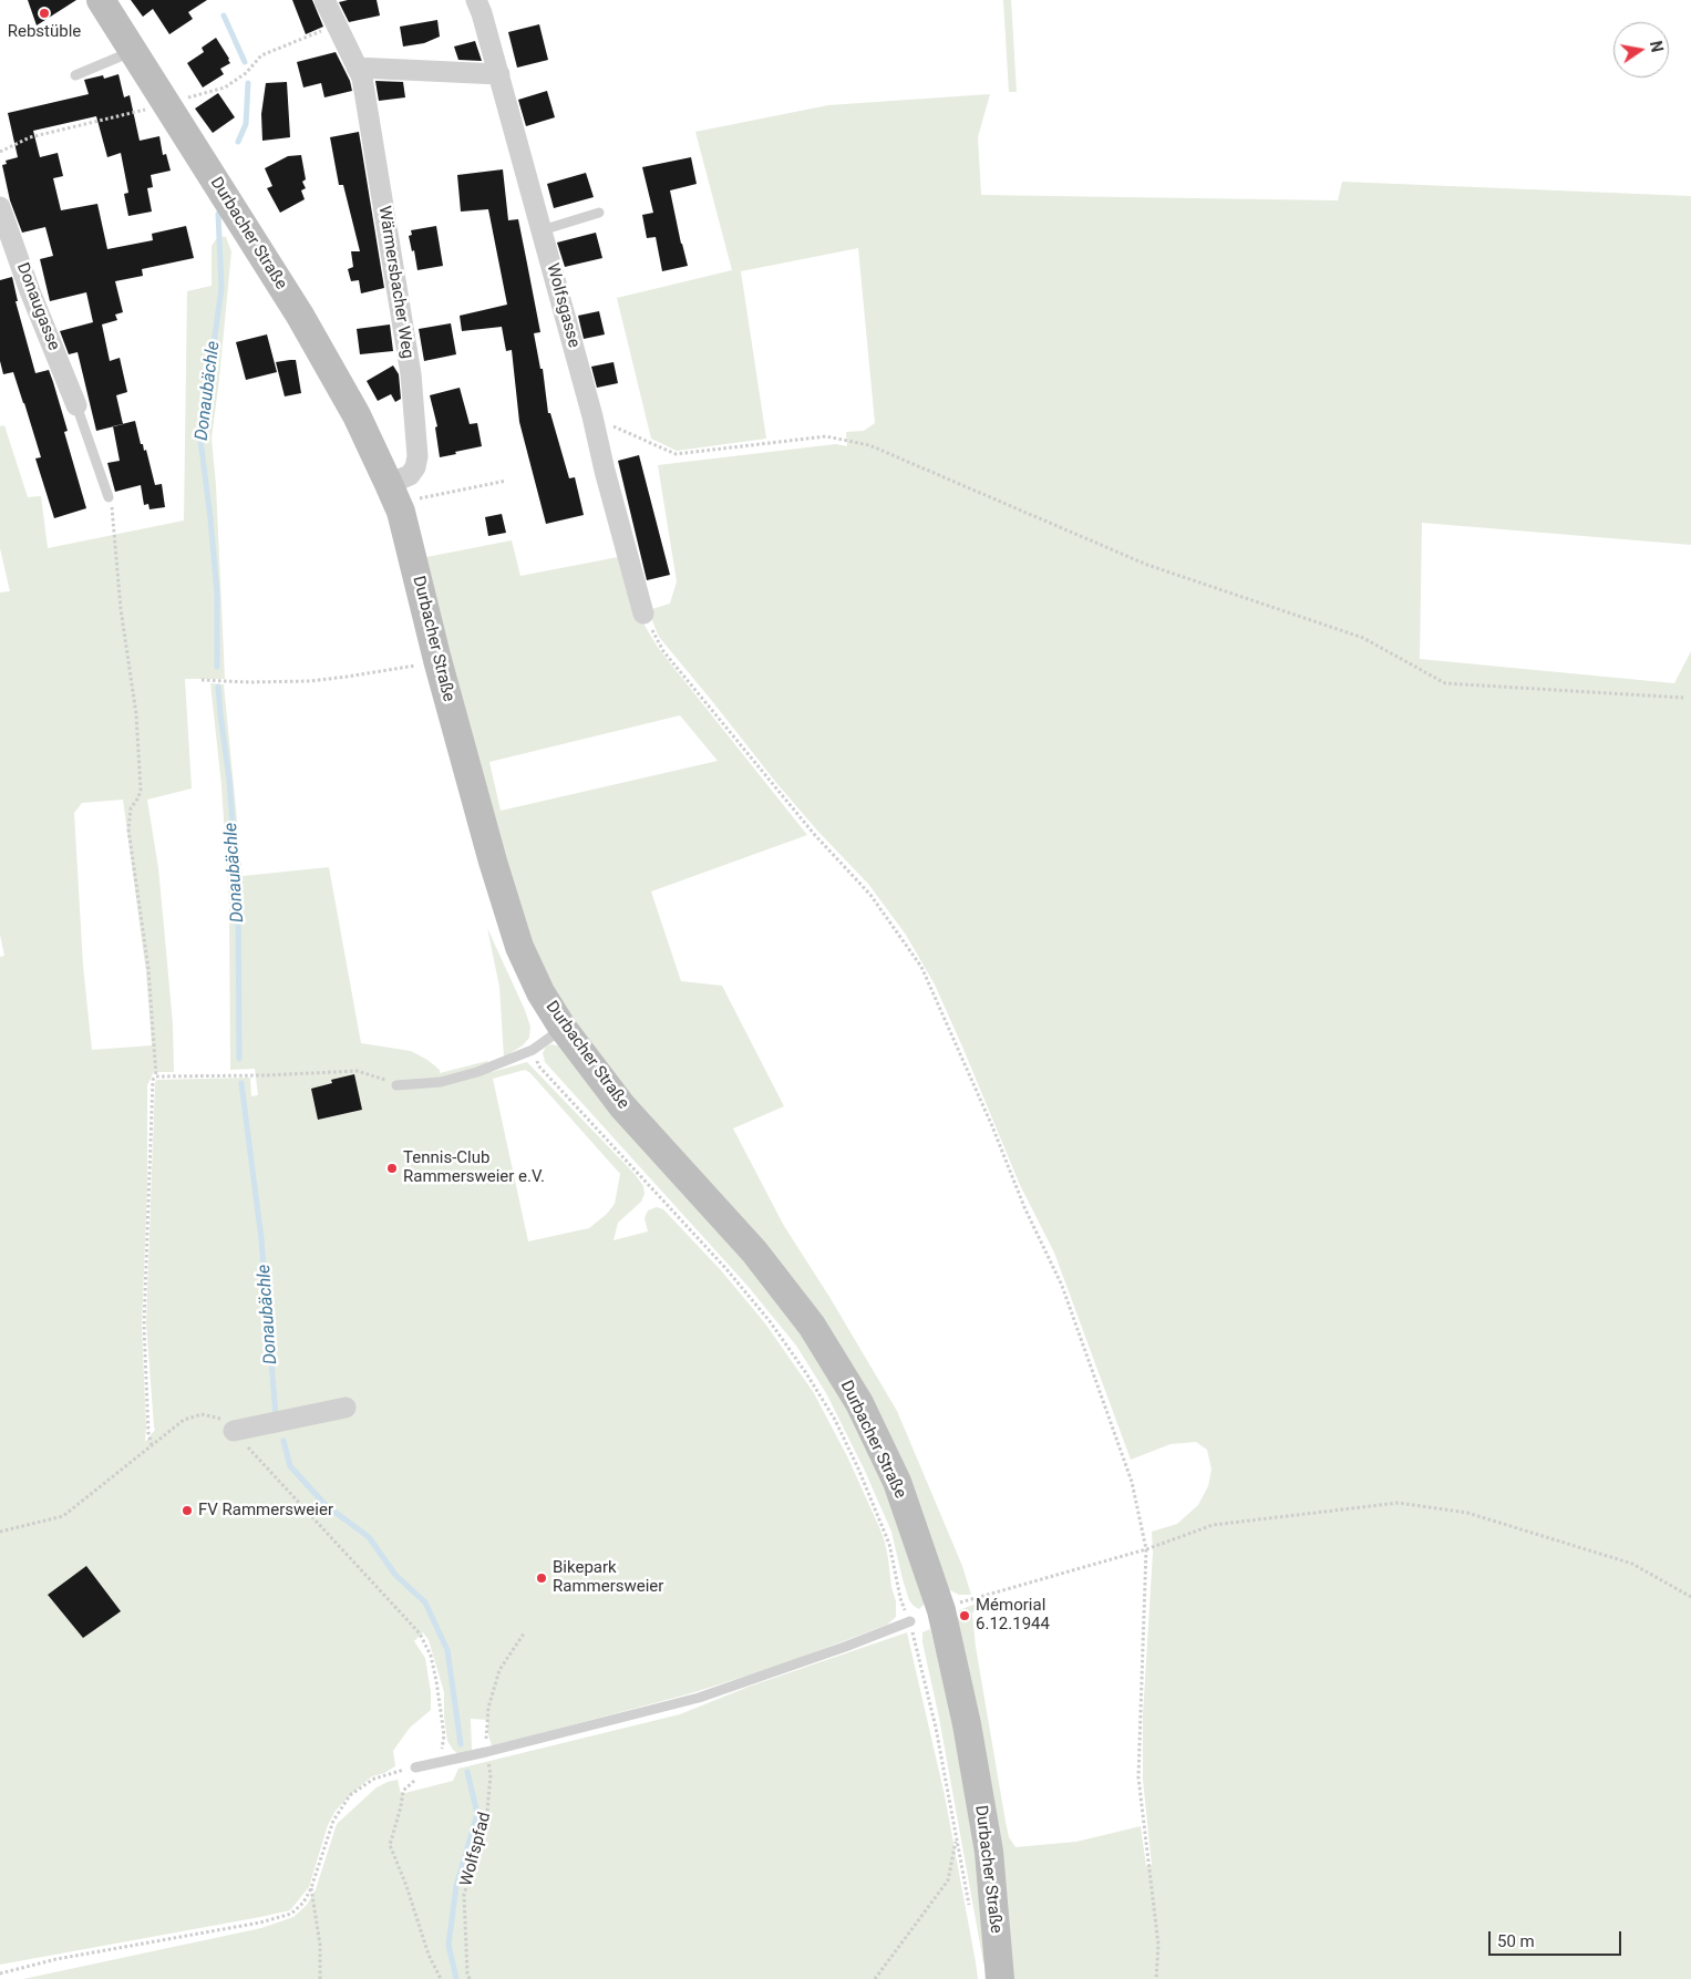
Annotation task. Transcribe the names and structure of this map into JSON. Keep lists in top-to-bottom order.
{
  "streets": {
    "street": [
      "Durbacher Straße",
      "Wärmersbacher Weg",
      "Wolfsgasse",
      "Donaugasse"
    ],
    "path": ["Wolfspfad"]
  },
  "crossings": [
    ["Durbacher Straße", "Wärmersbacher Weg"]
  ],
  "water": ["Donaubächle"],
  "places": [
    "Rebstüble",
    "Tennis-Club Rammersweier e.V.",
    "FV Rammersweier",
    "Bikepark Rammersweier",
    "Mémorial 6.12.1944"
  ],
  "scale_bar": "50 m",
  "north": "right"
}
